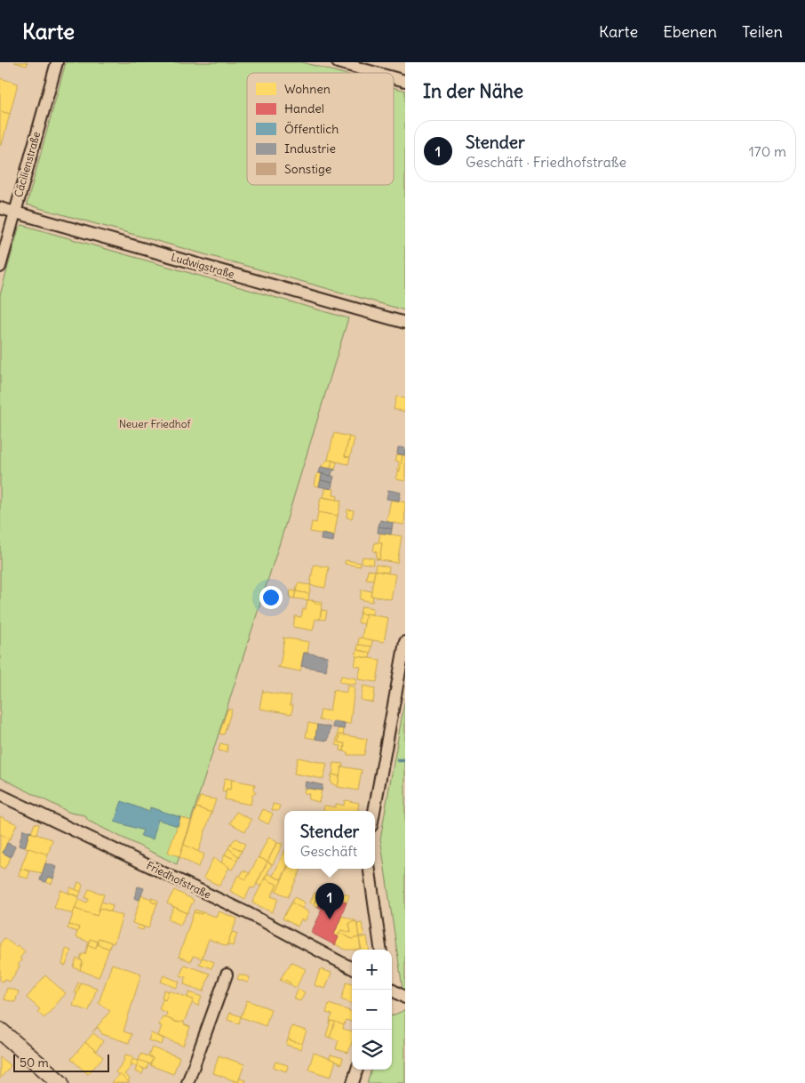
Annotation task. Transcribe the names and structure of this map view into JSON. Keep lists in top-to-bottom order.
{
  "streets": {
    "street": ["Cäcilienstraße", "Ludwigstraße", "Friedhofstraße"]
  },
  "crossings": [
    ["Cäcilienstraße", "Ludwigstraße"]
  ],
  "parks": ["Neuer Friedhof"],
  "legend": [
    "Wohnen",
    "Handel",
    "Öffentlich",
    "Industrie",
    "Sonstige"
  ],
  "scale_bar": "50 m",
  "page": {
    "header": "Karte",
    "nav": ["Karte", "Ebenen", "Teilen"],
    "heading": "In der Nähe",
    "list": [
      {
        "mark": "1",
        "name": "Stender",
        "note": "Geschäft · Friedhofstraße",
        "value": "170 m"
      }
    ],
    "popup": ["Stender", "Geschäft"],
    "pins": "1",
    "map_buttons": ["+", "−"],
    "scale": "50 m"
  }
}
